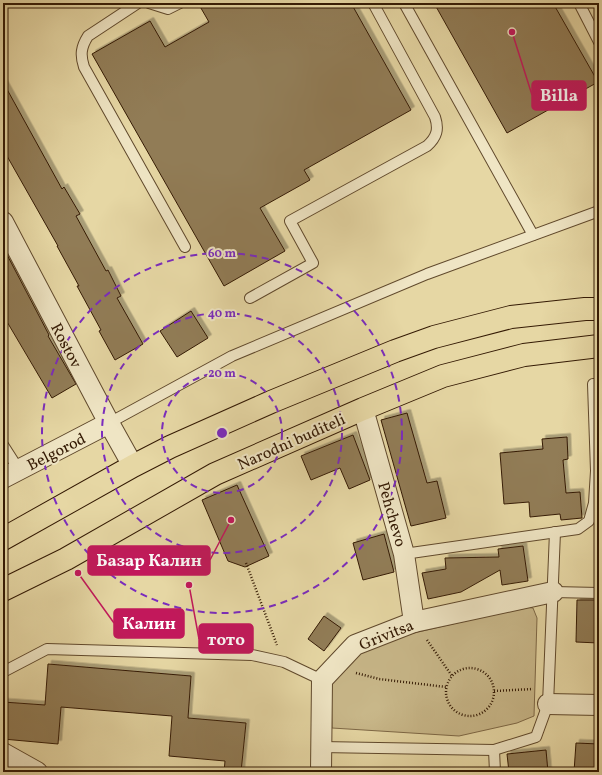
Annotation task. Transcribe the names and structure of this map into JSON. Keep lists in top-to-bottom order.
{
  "streets": {
    "main road": ["Narodni buditeli"],
    "street": [
      "Rostov",
      "Belgorod",
      "Pehchevo",
      "Grivitsa"
    ]
  },
  "crossings": [
    ["Rostov", "Belgorod"],
    ["Narodni buditeli", "Pehchevo"],
    ["Pehchevo", "Grivitsa"]
  ],
  "places": [
    "Billa",
    "Базар Калин",
    "Калин",
    "тото"
  ],
  "rings": ["60 m", "40 m", "20 m"]
}
